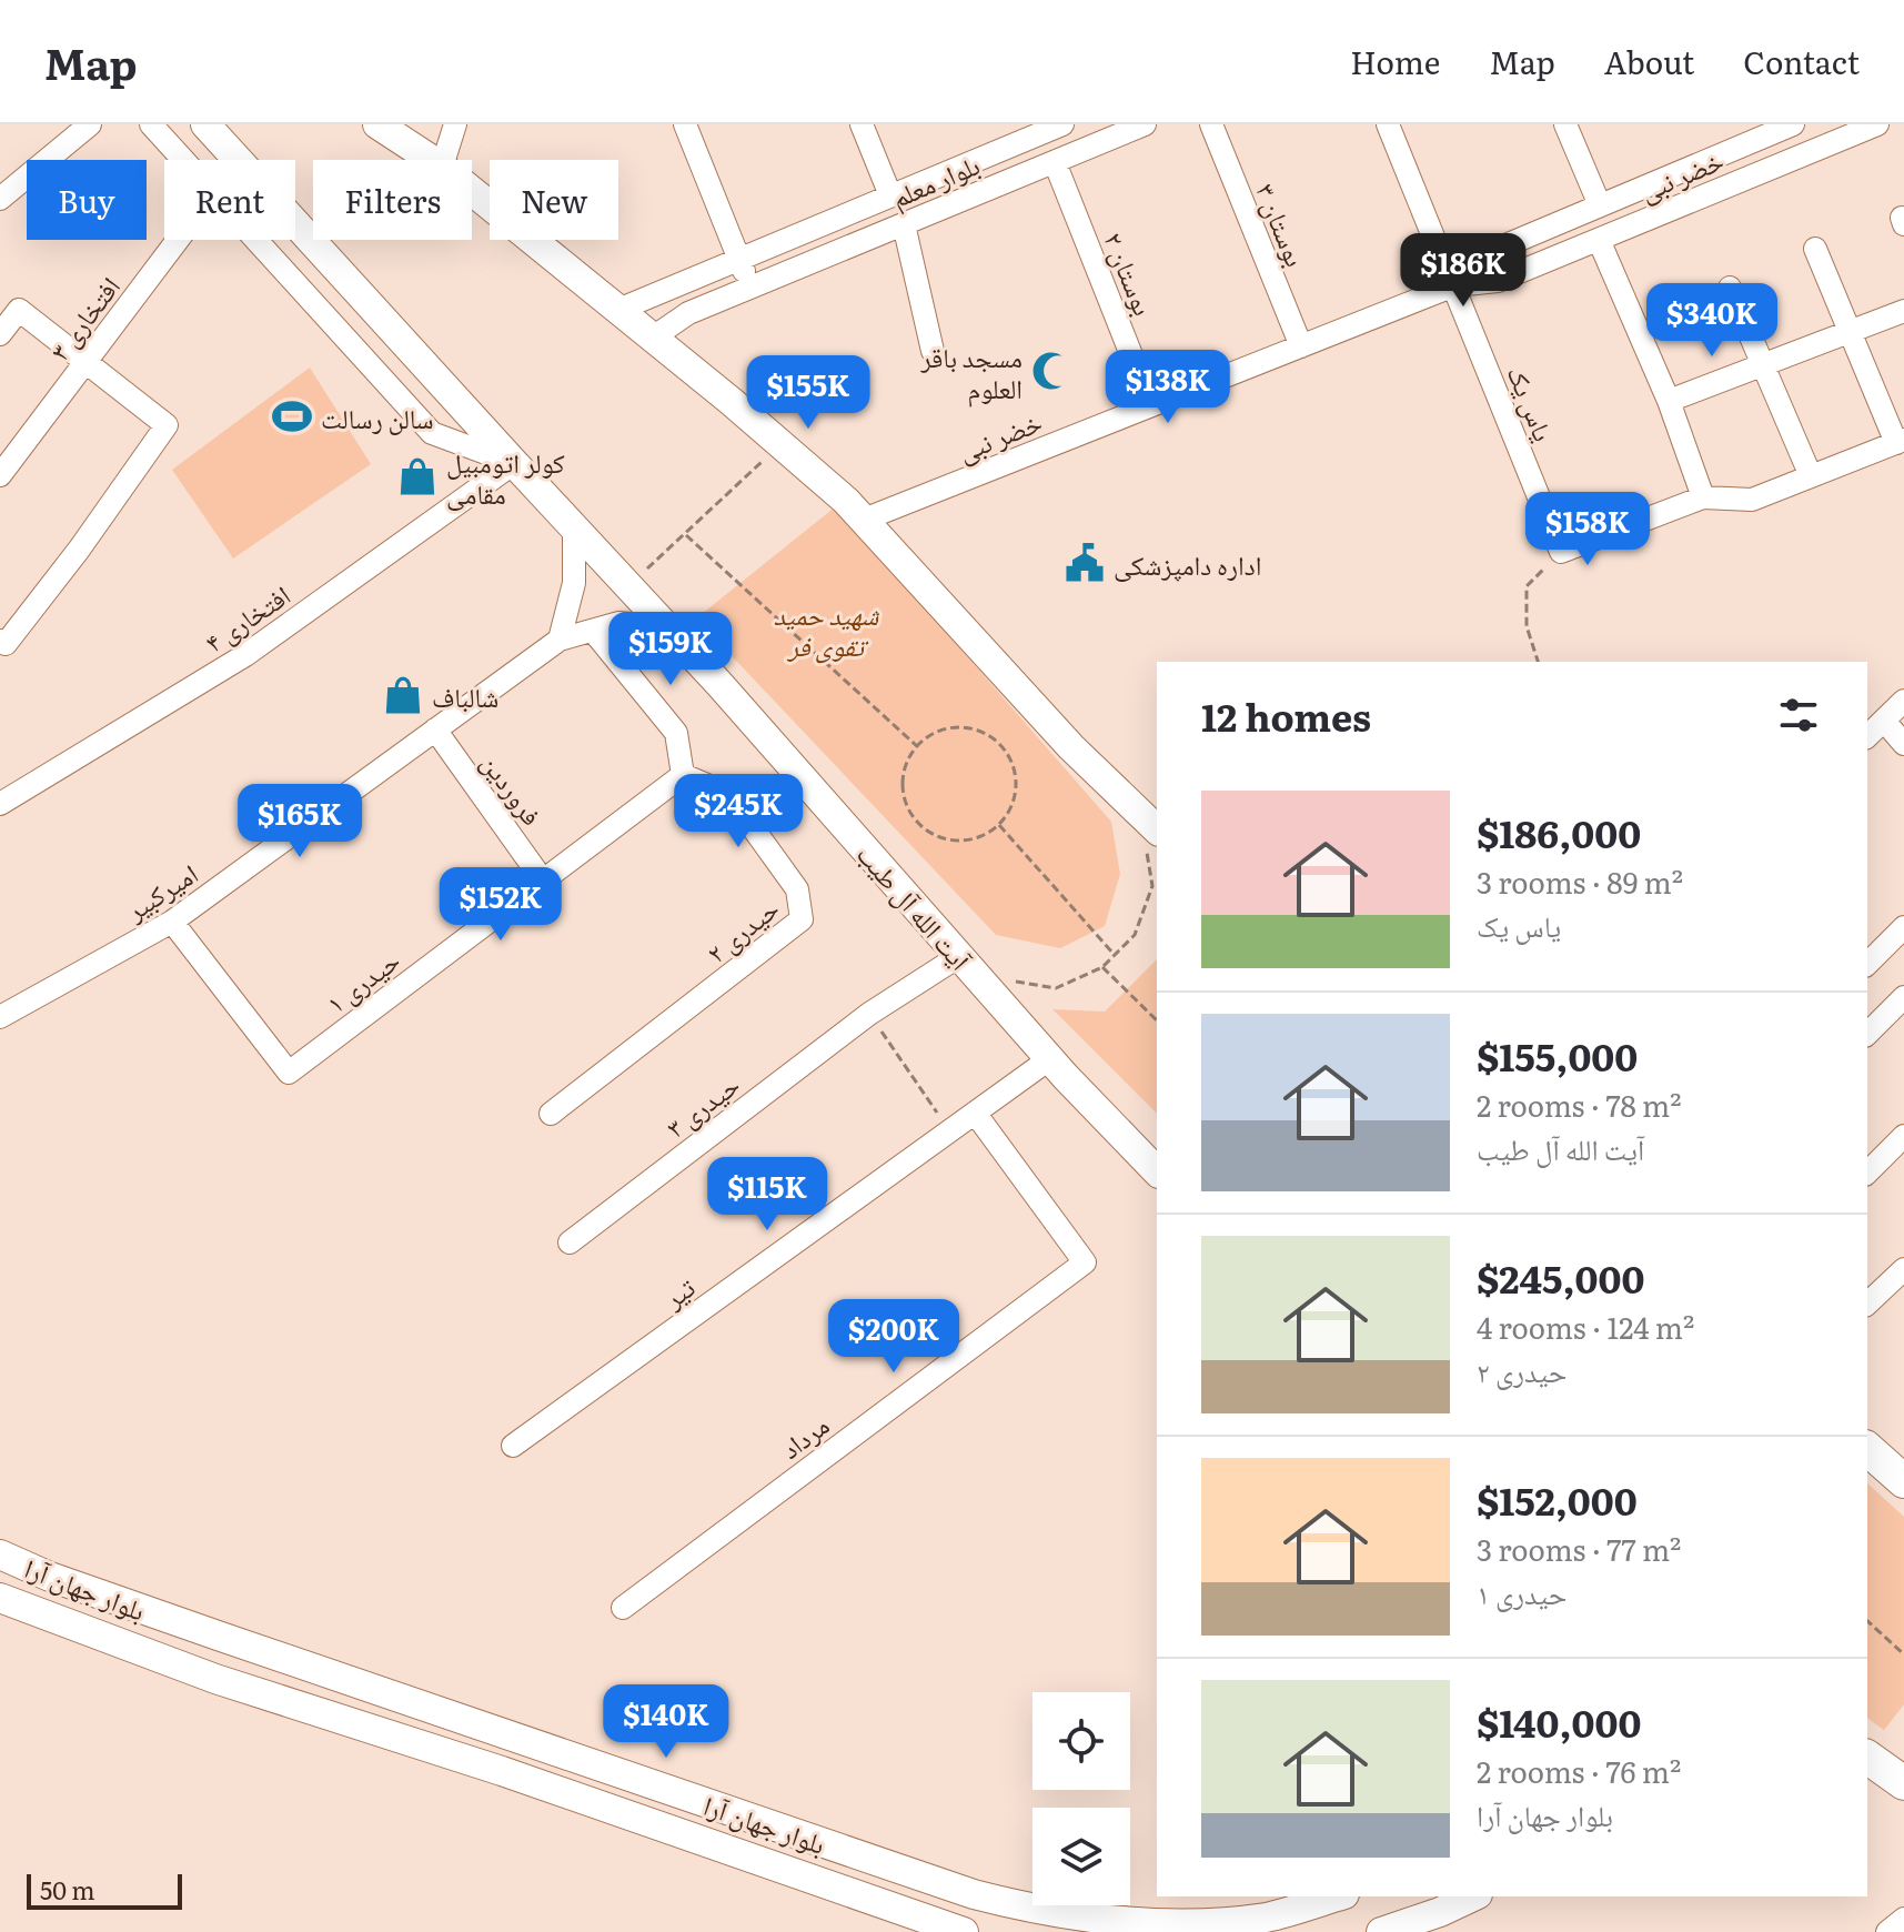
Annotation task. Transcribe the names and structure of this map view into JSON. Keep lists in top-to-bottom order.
{
  "streets": {
    "main road": ["آیت الله آل طیب", "بلوار جهان آرا"],
    "street": [
      "خضر نبی",
      "بلوار معلم",
      "بوستان ۳",
      "بوستان ۲",
      "افتخاری ۳",
      "یاس یک",
      "افتخاری ۴",
      "فروردین",
      "امیرکبیر",
      "حیدری ۲",
      "حیدری ۱",
      "حیدری ۳",
      "تیر",
      "مرداد"
    ]
  },
  "crossings": [
    ["خضر نبی", "بوستان ۳"],
    ["خضر نبی", "بوستان ۲"],
    ["خضر نبی", "یاس یک"],
    ["بلوار معلم", "بوستان ۲"],
    ["افتخاری ۴", "آیت الله آل طیب"],
    ["فروردین", "امیرکبیر"],
    ["فروردین", "حیدری ۱"],
    ["امیرکبیر", "حیدری ۱"],
    ["آیت الله آل طیب", "حیدری ۳"],
    ["آیت الله آل طیب", "تیر"],
    ["حیدری ۲", "حیدری ۱"],
    ["تیر", "مرداد"]
  ],
  "parks": ["شهید حمید تقوی فر"],
  "places": {
    "mosque": ["مسجد باقر العلوم"],
    "sports": ["سالن رسالت"],
    "shop": ["کولر اتومبیل مقامی", "شالباف"],
    "public building": ["اداره دامپزشکی"]
  },
  "scale_bar": "50 m",
  "page": {
    "header": "Map",
    "nav": [
      "Home",
      "Map",
      "About",
      "Contact"
    ],
    "chip": [
      "Buy",
      "Rent",
      "Filters",
      "New"
    ],
    "price": [
      "$186K",
      "$340K",
      "$138K",
      "$155K",
      "$158K",
      "$159K",
      "$245K",
      "$165K",
      "$152K",
      "$115K",
      "$200K",
      "$140K"
    ],
    "heading": "12 homes",
    "list": [
      {
        "name": "$186,000",
        "note": "3 rooms · 89 m² · یاس یک"
      },
      {
        "name": "$155,000",
        "note": "2 rooms · 78 m² · آیت الله آل طیب"
      },
      {
        "name": "$245,000",
        "note": "4 rooms · 124 m² · حیدری ۲"
      },
      {
        "name": "$152,000",
        "note": "3 rooms · 77 m² · حیدری ۱"
      },
      {
        "name": "$140,000",
        "note": "2 rooms · 76 m² · بلوار جهان آرا"
      }
    ],
    "scale": "50 m"
  }
}
